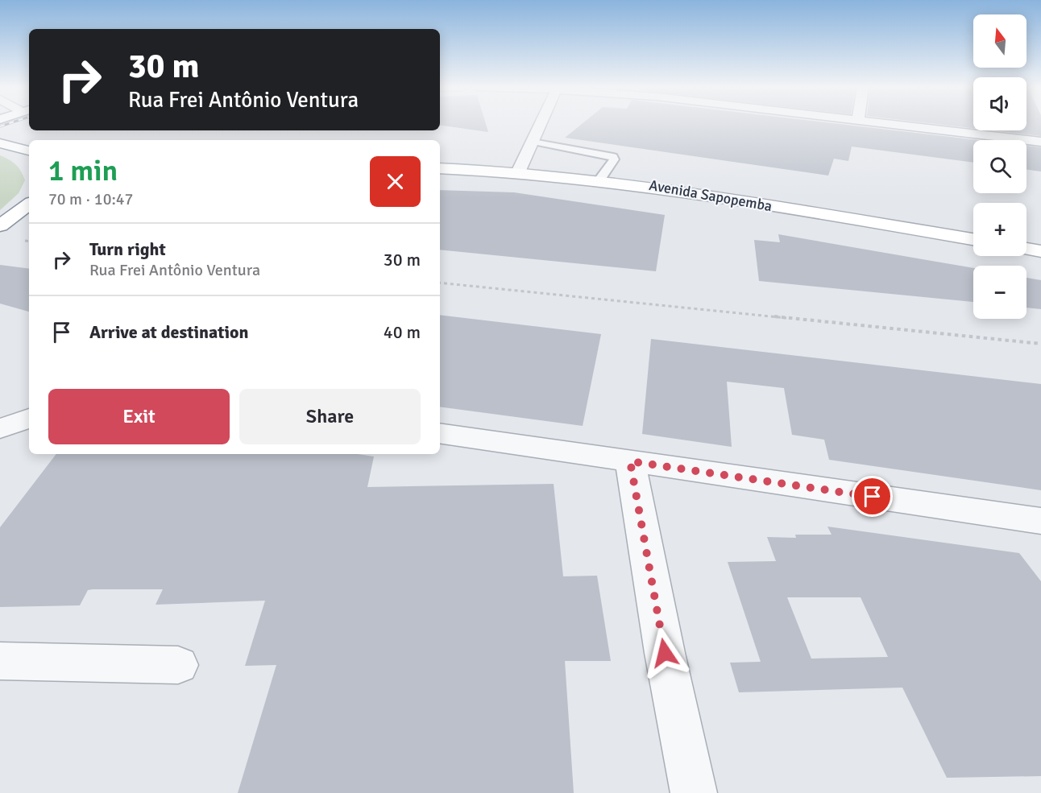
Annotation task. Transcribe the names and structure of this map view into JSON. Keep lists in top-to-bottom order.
{
  "streets": {
    "main road": ["Avenida Sapopemba"]
  },
  "north": "top",
  "page": {
    "map_buttons": ["+", "−"],
    "turn": ["30 m", "Rua Frei Antônio Ventura"],
    "heading": ["1 min", "70 m · 10:47"],
    "list": [
      {
        "name": "Turn right",
        "note": "Rua Frei Antônio Ventura",
        "value": "30 m"
      },
      {
        "name": "Arrive at destination",
        "value": "40 m"
      }
    ],
    "buttons": ["Exit", "Share"]
  }
}
